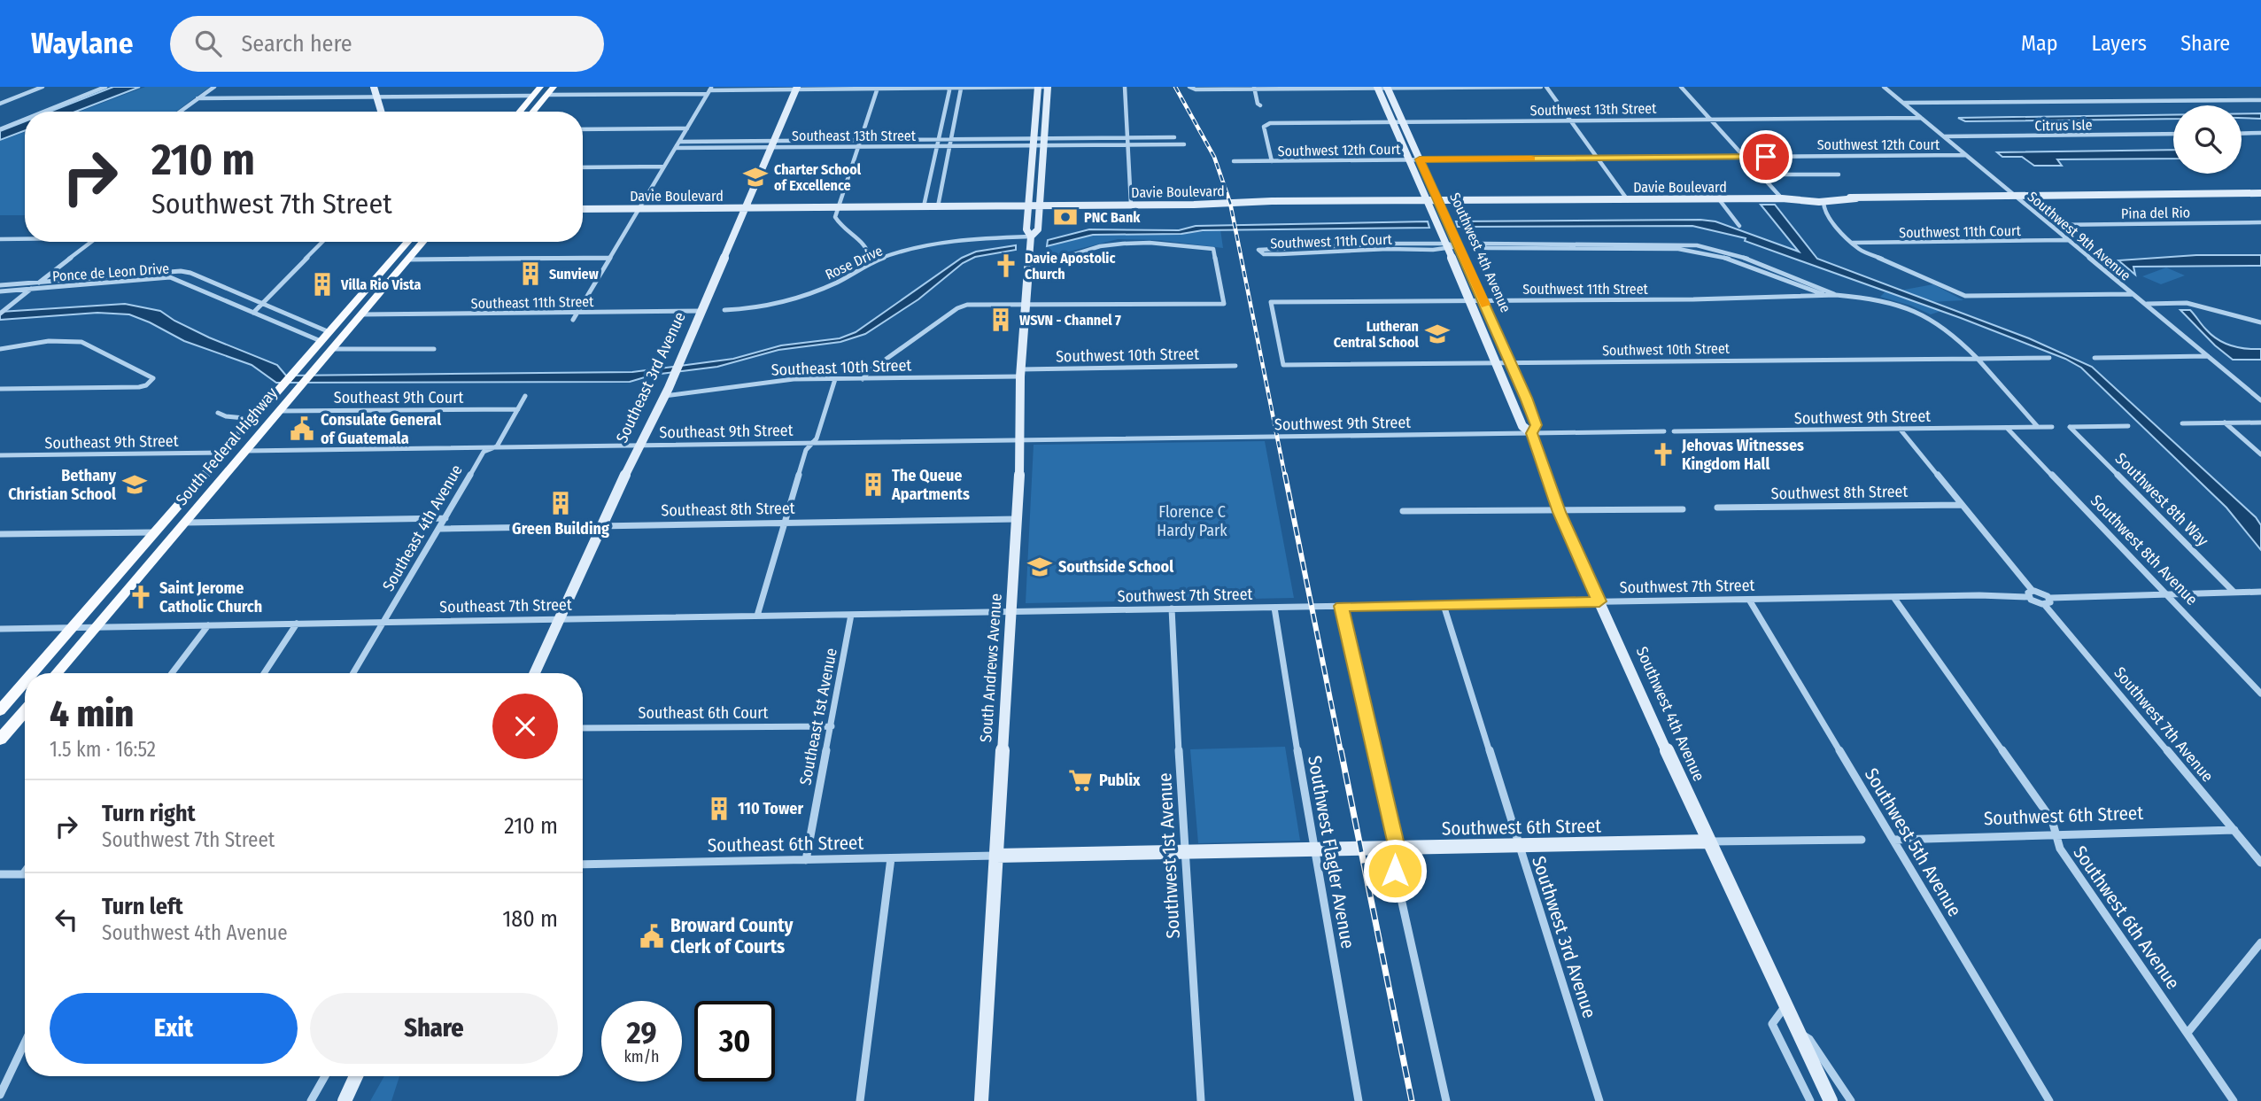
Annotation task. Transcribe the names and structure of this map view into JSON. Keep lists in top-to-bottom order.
{
  "streets": {
    "main road": [
      "Davie Boulevard",
      "Southwest 4th Avenue",
      "Southeast 3rd Avenue",
      "South Federal Highway",
      "South Andrews Avenue",
      "Southwest 6th Street"
    ],
    "street": [
      "Southwest 13th Street",
      "Citrus Isle",
      "Southeast 13th Street",
      "Southwest 12th Court",
      "Pina del Rio",
      "Southwest 11th Court",
      "Southwest 9th Avenue",
      "Rose Drive",
      "Ponce de Leon Drive",
      "Southwest 11th Street",
      "Southeast 11th Street",
      "Southwest 10th Street",
      "Southeast 10th Street",
      "Southeast 9th Court",
      "Southwest 9th Street",
      "Southeast 9th Street",
      "Southwest 8th Street",
      "Southwest 8th Way",
      "Southeast 8th Street",
      "Southeast 4th Avenue",
      "Southwest 8th Avenue",
      "Southwest 7th Street",
      "Southeast 7th Street",
      "Southeast 6th Court",
      "Southeast 1st Avenue",
      "Southwest 7th Avenue",
      "Southwest 5th Avenue",
      "Southeast 6th Street",
      "Southwest Flagler Avenue",
      "Southwest 1st Avenue",
      "Southwest 6th Avenue",
      "Southwest 3rd Avenue"
    ]
  },
  "crossings": [
    ["Southwest 13th Street", "Southwest 12th Court"],
    ["Southwest 13th Street", "Southwest 9th Avenue"],
    ["Southwest 13th Street", "Southwest 4th Avenue"],
    ["Citrus Isle", "Southwest 9th Avenue"],
    ["Southeast 13th Street", "Southeast 3rd Avenue"],
    ["Southeast 13th Street", "South Andrews Avenue"],
    ["Southwest 12th Court", "Southwest 9th Avenue"],
    ["Southwest 12th Court", "Southwest 4th Avenue"],
    ["Davie Boulevard", "Southwest 9th Avenue"],
    ["Davie Boulevard", "Southwest 4th Avenue"],
    ["Davie Boulevard", "Southeast 3rd Avenue"],
    ["Davie Boulevard", "South Andrews Avenue"],
    ["Pina del Rio", "Southwest 9th Avenue"],
    ["Southwest 11th Court", "Southwest 9th Avenue"],
    ["Southwest 11th Court", "Southwest 4th Avenue"],
    ["Southwest 4th Avenue", "Southwest 11th Street"],
    ["Southwest 4th Avenue", "Southwest 10th Street"],
    ["Southwest 4th Avenue", "Southwest 9th Street"],
    ["Southwest 4th Avenue", "Southwest 7th Street"],
    ["Southwest 4th Avenue", "Southwest 6th Street"],
    ["Rose Drive", "South Andrews Avenue"],
    ["Ponce de Leon Drive", "South Federal Highway"],
    ["Southwest 11th Street", "Southwest 10th Street"],
    ["Southeast 11th Street", "Southeast 3rd Avenue"],
    ["Southeast 11th Street", "South Federal Highway"],
    ["Southwest 10th Street", "Southeast 10th Street"],
    ["Southwest 10th Street", "South Andrews Avenue"],
    ["Southeast 10th Street", "Southeast 3rd Avenue"],
    ["Southeast 10th Street", "South Andrews Avenue"],
    ["Southeast 3rd Avenue", "Southeast 9th Street"],
    ["Southeast 3rd Avenue", "Southeast 8th Street"],
    ["Southeast 3rd Avenue", "Southeast 7th Street"],
    ["Southeast 9th Court", "South Federal Highway"],
    ["Southeast 9th Court", "Southeast 4th Avenue"],
    ["Southwest 9th Street", "Southeast 9th Street"],
    ["Southwest 9th Street", "Southwest 8th Avenue"],
    ["Southwest 9th Street", "South Andrews Avenue"],
    ["Southeast 9th Street", "South Federal Highway"],
    ["Southeast 9th Street", "Southeast 4th Avenue"],
    ["Southeast 9th Street", "South Andrews Avenue"],
    ["South Federal Highway", "Southeast 7th Street"],
    ["Southeast 8th Street", "Southeast 4th Avenue"],
    ["Southeast 8th Street", "South Andrews Avenue"],
    ["Southeast 4th Avenue", "Southeast 7th Street"],
    ["Southwest 7th Street", "Southeast 7th Street"],
    ["Southwest 7th Street", "South Andrews Avenue"],
    ["Southwest 7th Street", "Southwest 5th Avenue"],
    ["Southwest 7th Street", "Southwest Flagler Avenue"],
    ["Southwest 7th Street", "Southwest 1st Avenue"],
    ["Southwest 7th Street", "Southwest 6th Avenue"],
    ["Southwest 7th Street", "Southwest 3rd Avenue"],
    ["Southeast 7th Street", "South Andrews Avenue"],
    ["Southeast 7th Street", "Southeast 1st Avenue"],
    ["South Andrews Avenue", "Southwest 6th Street"],
    ["South Andrews Avenue", "Southeast 6th Street"],
    ["Southeast 6th Court", "Southeast 1st Avenue"],
    ["Southeast 1st Avenue", "Southeast 6th Street"],
    ["Southwest 7th Avenue", "Southwest 6th Street"],
    ["Southwest 6th Street", "Southwest 5th Avenue"],
    ["Southwest 6th Street", "Southeast 6th Street"],
    ["Southwest 6th Street", "Southwest Flagler Avenue"],
    ["Southwest 6th Street", "Southwest 1st Avenue"],
    ["Southwest 6th Street", "Southwest 6th Avenue"],
    ["Southwest 6th Street", "Southwest 3rd Avenue"]
  ],
  "parks": ["Florence C Hardy Park"],
  "places": {
    "school or university": [
      "Charter School of Excellence",
      "Lutheran Central School",
      "Bethany Christian School",
      "Southside School"
    ],
    "bank": ["PNC Bank"],
    "church": ["Davie Apostolic Church", "Jehovas Witnesses Kingdom Hall", "Saint Jerome Catholic Church"],
    "building": [
      "Sunview",
      "Villa Rio Vista",
      "WSVN - Channel 7",
      "The Queue Apartments",
      "Green Building",
      "110 Tower"
    ],
    "public building": ["Consulate General of Guatemala", "Broward County Clerk of Courts"],
    "supermarket": ["Publix"]
  },
  "page": {
    "header": "Waylane",
    "search": "Search here",
    "nav": ["Map", "Layers", "Share"],
    "turn": ["210 m", "Southwest 7th Street"],
    "heading": ["4 min", "1.5 km · 16:52"],
    "list": [
      {
        "name": "Turn right",
        "note": "Southwest 7th Street",
        "value": "210 m"
      },
      {
        "name": "Turn left",
        "note": "Southwest 4th Avenue",
        "value": "180 m"
      }
    ],
    "buttons": ["Exit", "Share"],
    "speed": "29 km/h",
    "limit": "30"
  }
}
